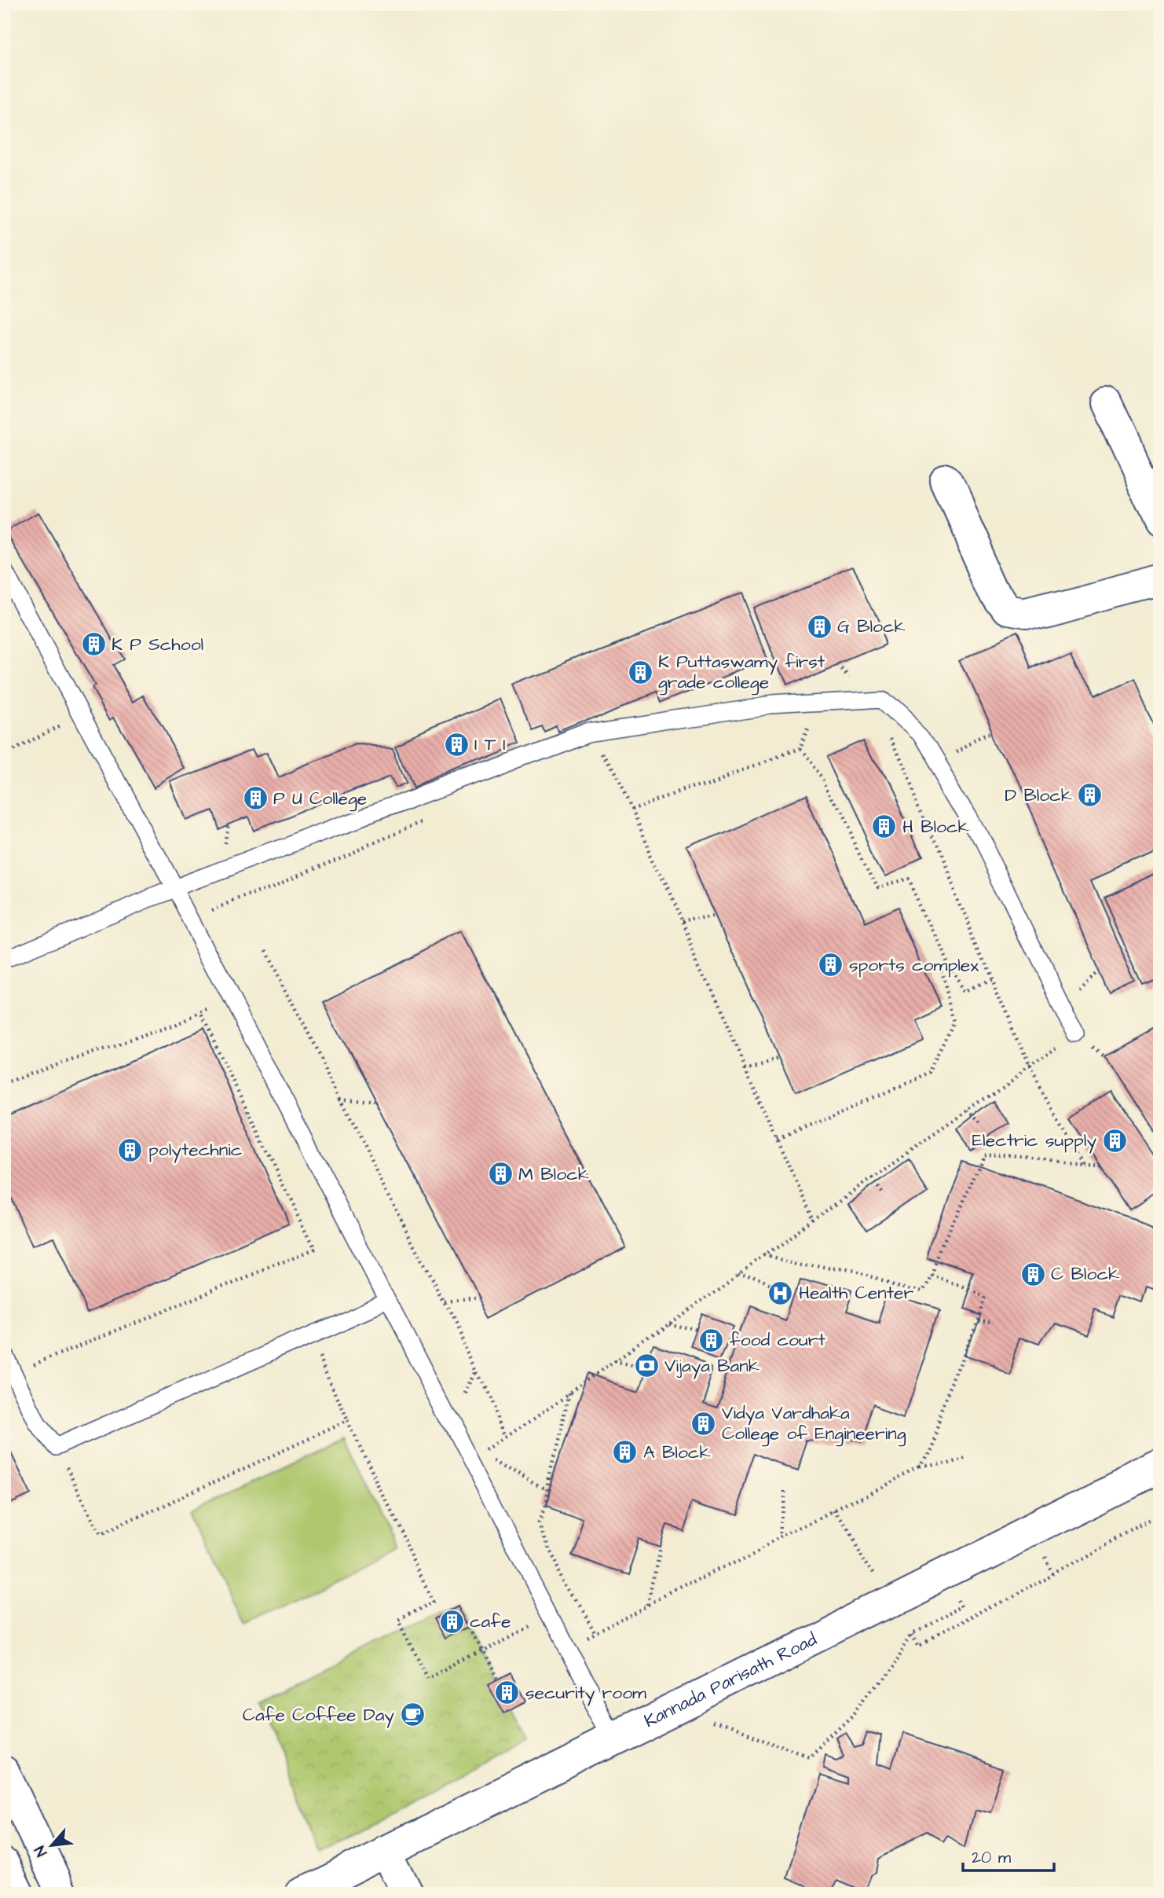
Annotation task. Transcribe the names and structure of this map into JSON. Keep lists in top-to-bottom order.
{
  "streets": {
    "street": ["Kannada Parisath Road"]
  },
  "places": {
    "building": [
      "G Block",
      "K P School",
      "K Puttaswamy first grade college",
      "I T I",
      "D Block",
      "P U College",
      "H Block",
      "sports complex",
      "Electric supply",
      "polytechnic",
      "M Block",
      "C Block",
      "food court",
      "Vidya Vardhaka College of Engineering",
      "A Block",
      "cafe",
      "security room"
    ],
    "hospital": ["Health Center"],
    "bank": ["Vijaya Bank"],
    "cafe": ["Cafe Coffee Day"]
  },
  "scale_bar": "20 m",
  "north": "bottom left"
}
